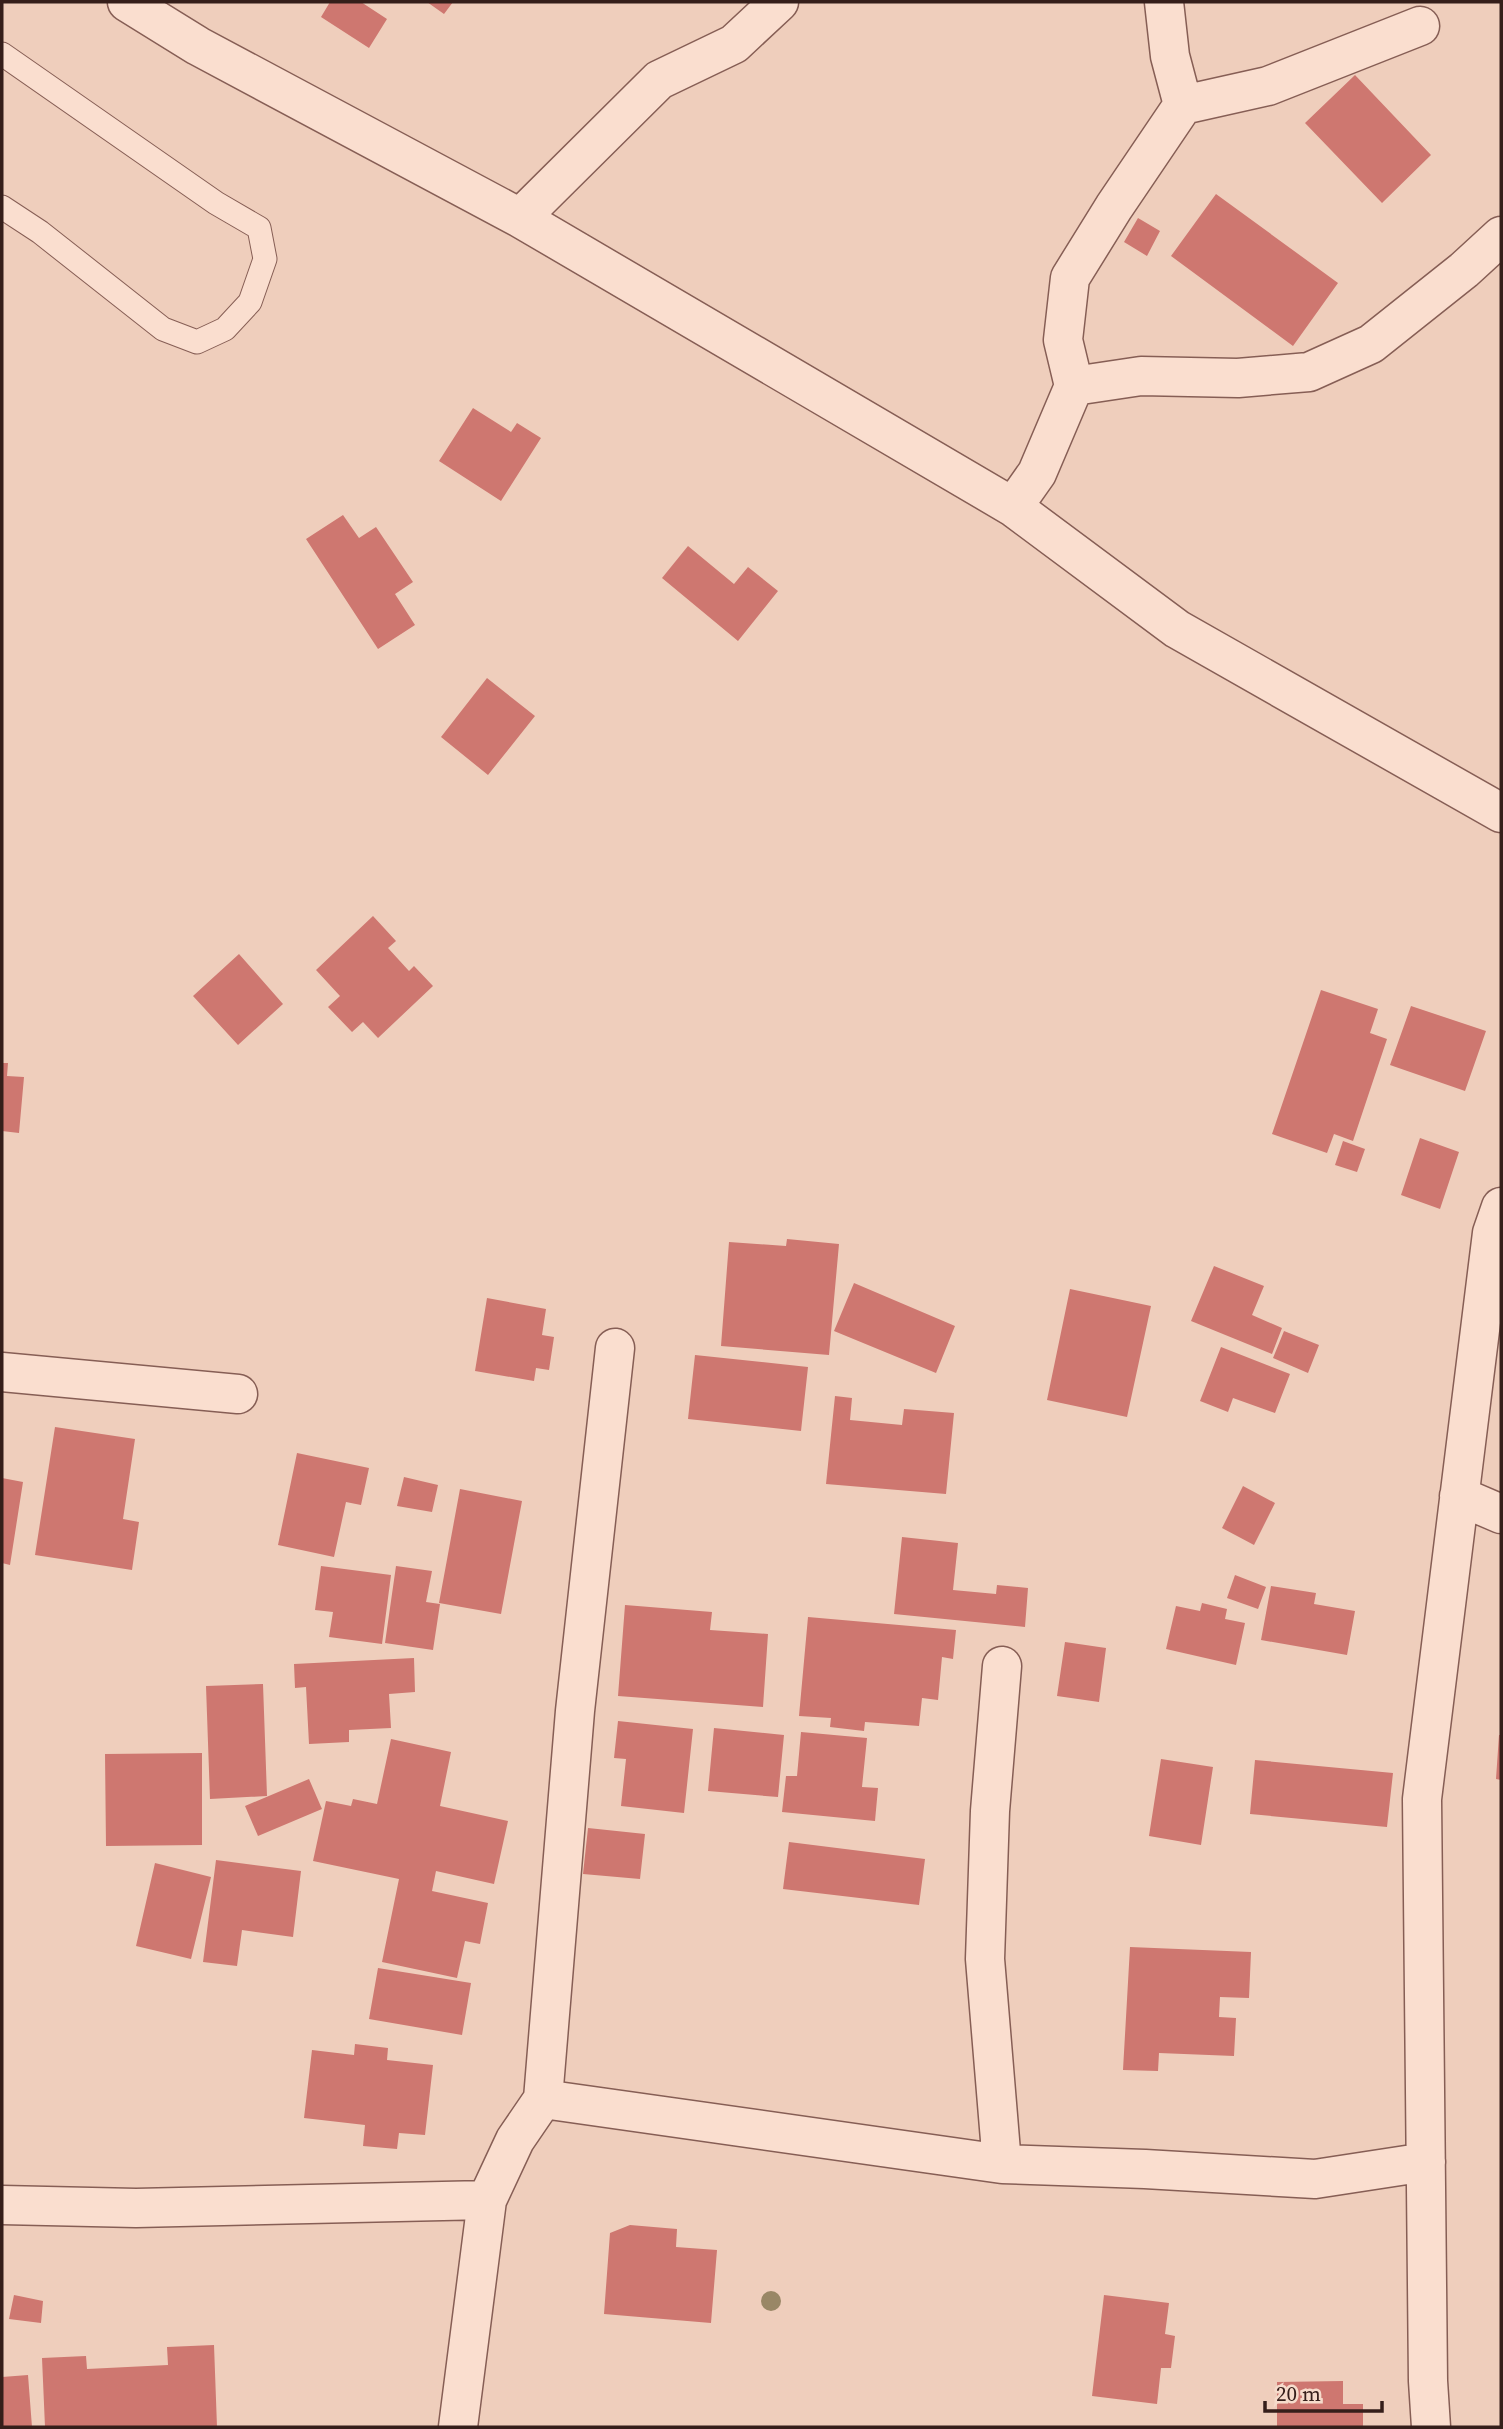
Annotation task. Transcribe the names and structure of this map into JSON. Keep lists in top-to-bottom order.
{
  "scale_bar": "20 m"
}
